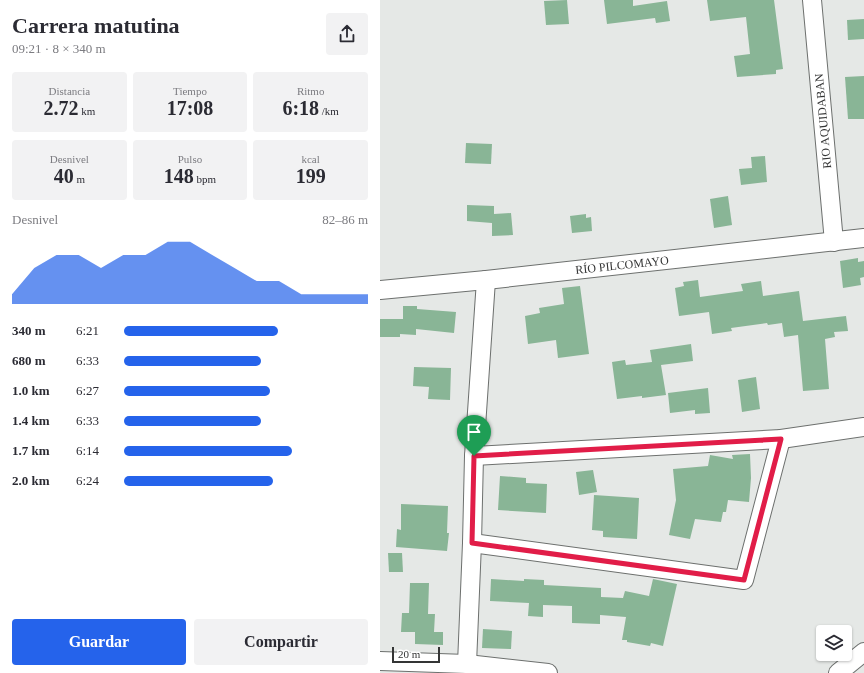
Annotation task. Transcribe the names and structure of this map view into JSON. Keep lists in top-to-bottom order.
{
  "streets": {
    "street": ["RIO AQUIDABAN", "RÍO PILCOMAYO"]
  },
  "crossings": [
    ["RIO AQUIDABAN", "RÍO PILCOMAYO"]
  ],
  "scale_bar": "20 m",
  "page": {
    "heading": ["Carrera matutina", "09:21 · 8 × 340 m"],
    "stats": [
      ["Distancia", "2.72 km"],
      ["Tiempo", "17:08"],
      ["Ritmo", "6:18 /km"],
      ["Desnivel", "40 m"],
      ["Pulso", "148 bpm"],
      ["kcal", "199"]
    ],
    "chart": ["Desnivel", "82–86 m"],
    "list": [
      {
        "name": "340 m",
        "note": "6:21"
      },
      {
        "name": "680 m",
        "note": "6:33"
      },
      {
        "name": "1.0 km",
        "note": "6:27"
      },
      {
        "name": "1.4 km",
        "note": "6:33"
      },
      {
        "name": "1.7 km",
        "note": "6:14"
      },
      {
        "name": "2.0 km",
        "note": "6:24"
      }
    ],
    "buttons": ["Guardar", "Compartir"],
    "scale": "20 m"
  }
}
